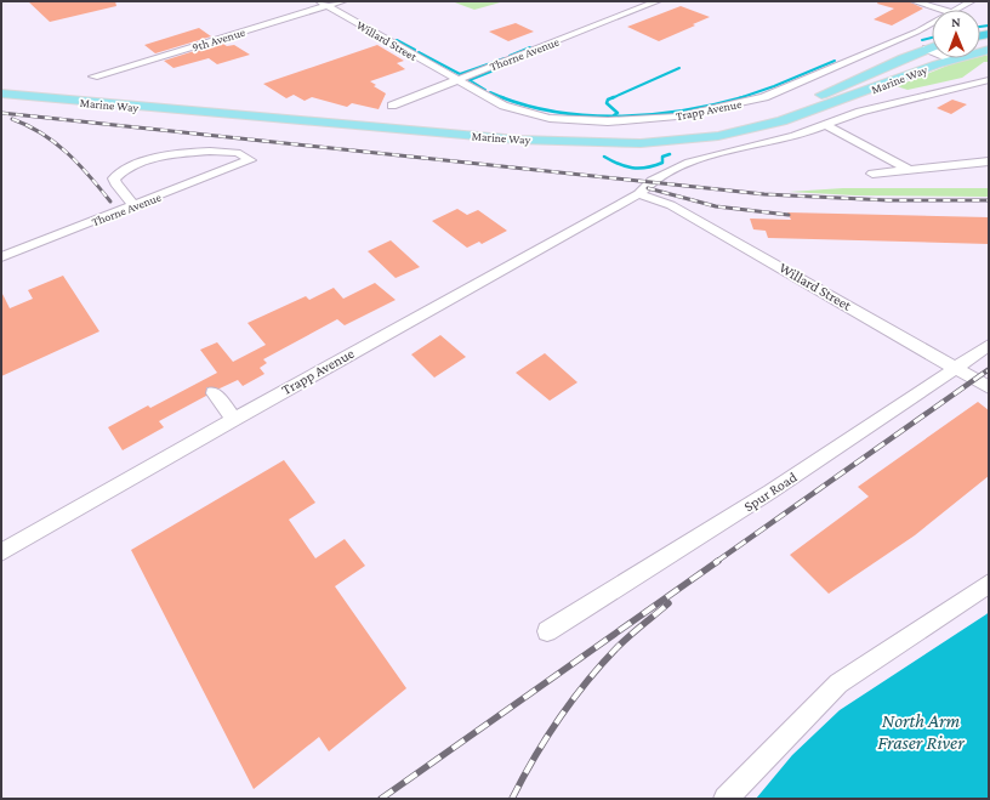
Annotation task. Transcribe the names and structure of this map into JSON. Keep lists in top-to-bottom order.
{
  "streets": {
    "main road": ["Marine Way"],
    "street": [
      "9th Avenue",
      "Willard Street",
      "Thorne Avenue",
      "Trapp Avenue",
      "Spur Road"
    ]
  },
  "crossings": [
    ["9th Avenue", "Willard Street"],
    ["Willard Street", "Thorne Avenue"],
    ["Willard Street", "Trapp Avenue"],
    ["Willard Street", "Spur Road"],
    ["Thorne Avenue", "Trapp Avenue"]
  ],
  "water": ["North Arm Fraser River"],
  "north": "top"
}
